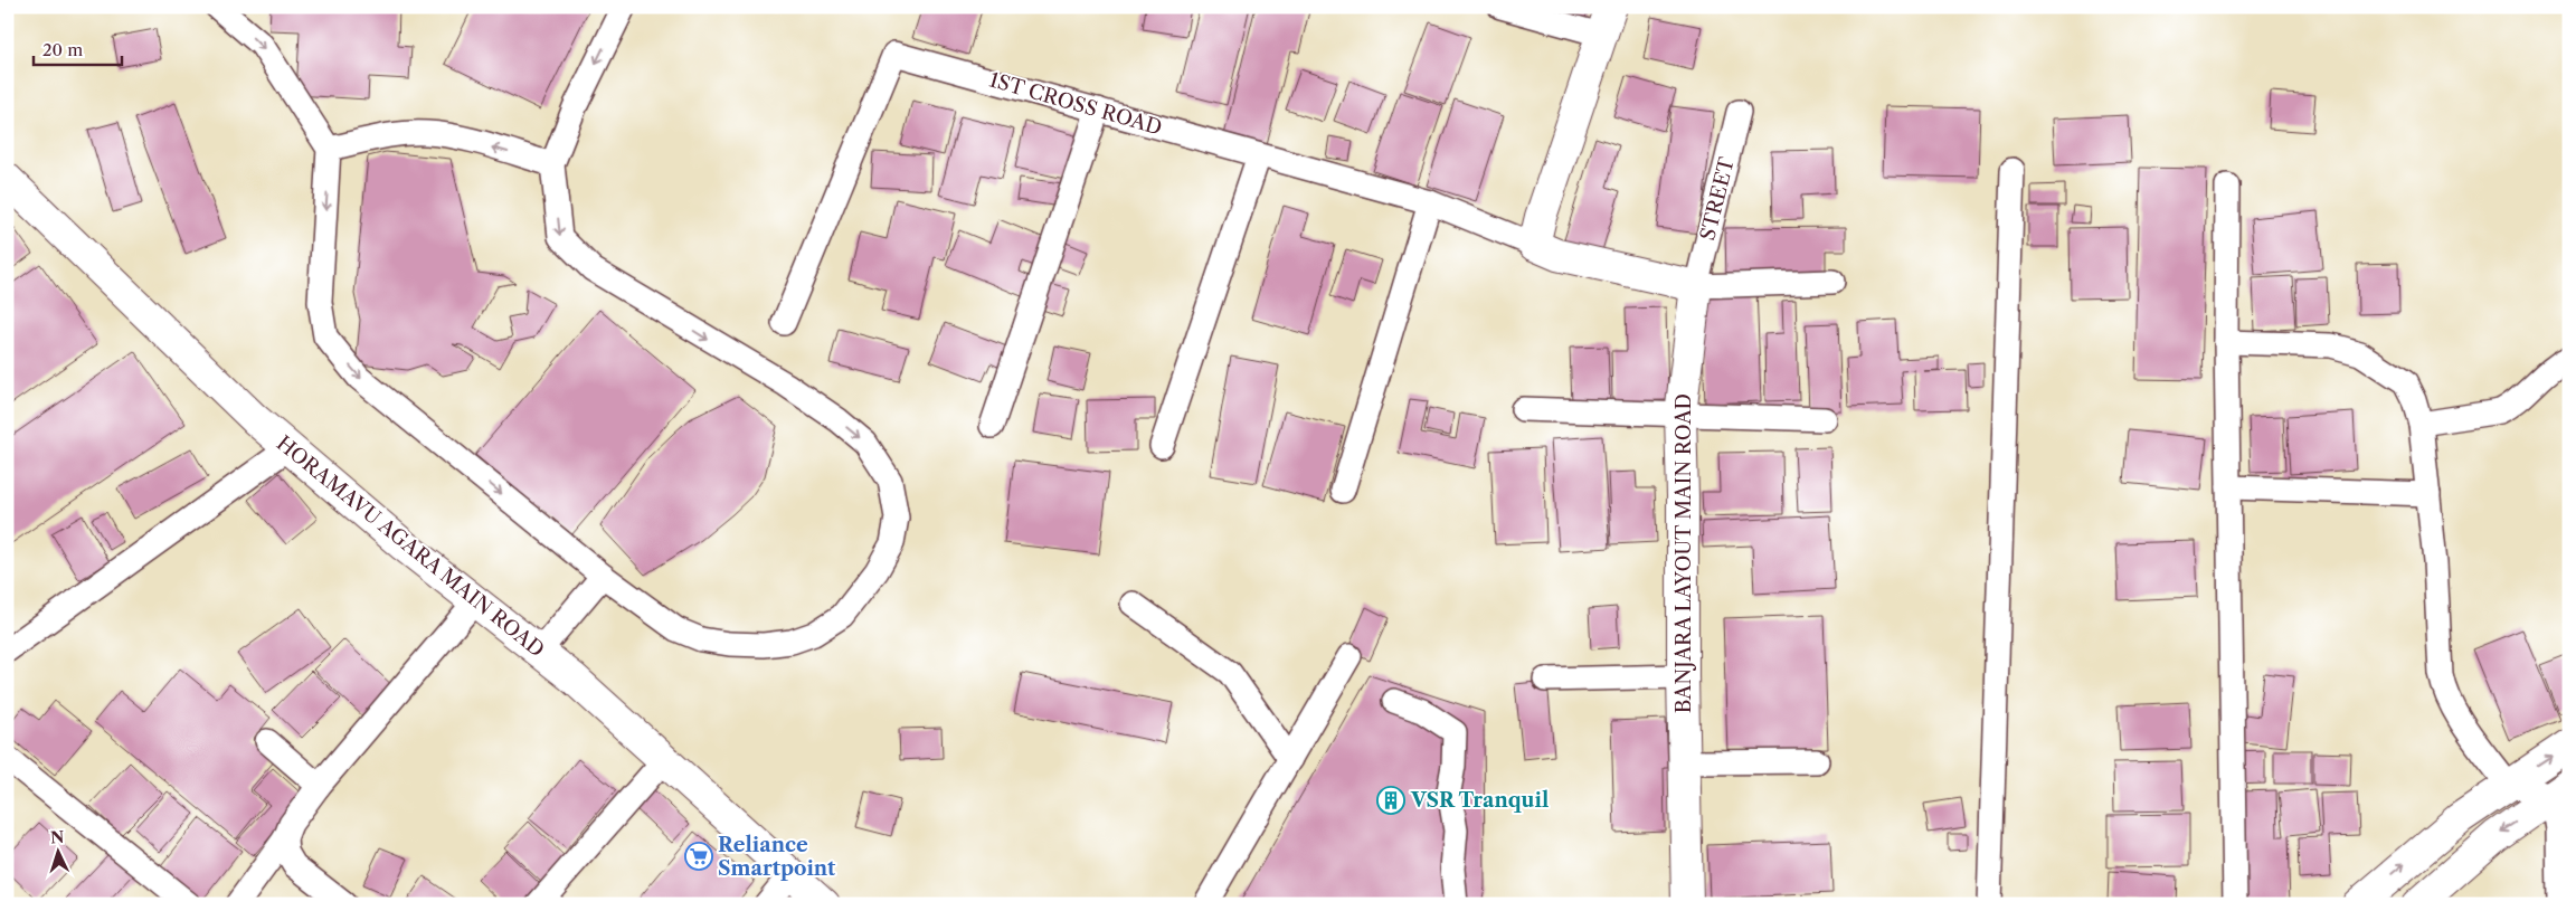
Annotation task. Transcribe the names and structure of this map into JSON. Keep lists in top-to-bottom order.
{
  "streets": {
    "street": [
      "1ST CROSS ROAD",
      "STREET",
      "HORAMAVU AGARA MAIN ROAD",
      "BANJARA LAYOUT MAIN ROAD"
    ]
  },
  "crossings": [
    ["STREET", "BANJARA LAYOUT MAIN ROAD"]
  ],
  "places": {
    "building": ["VSR Tranquil"],
    "supermarket": ["Reliance Smartpoint"]
  },
  "scale_bar": "20 m",
  "north": "top"
}
